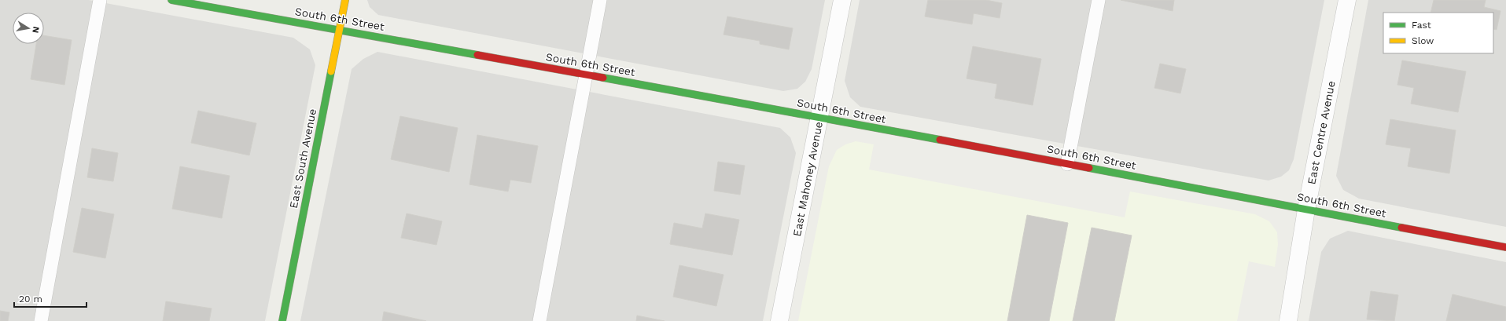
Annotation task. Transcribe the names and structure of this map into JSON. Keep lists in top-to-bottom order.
{
  "streets": {
    "street": [
      "South 6th Street",
      "East Centre Avenue",
      "East South Avenue",
      "East Mahoney Avenue"
    ]
  },
  "crossings": [
    ["South 6th Street", "East Centre Avenue"],
    ["South 6th Street", "East South Avenue"],
    ["South 6th Street", "East Mahoney Avenue"]
  ],
  "legend": ["Fast", "Slow"],
  "scale_bar": "20 m",
  "north": "right"
}
